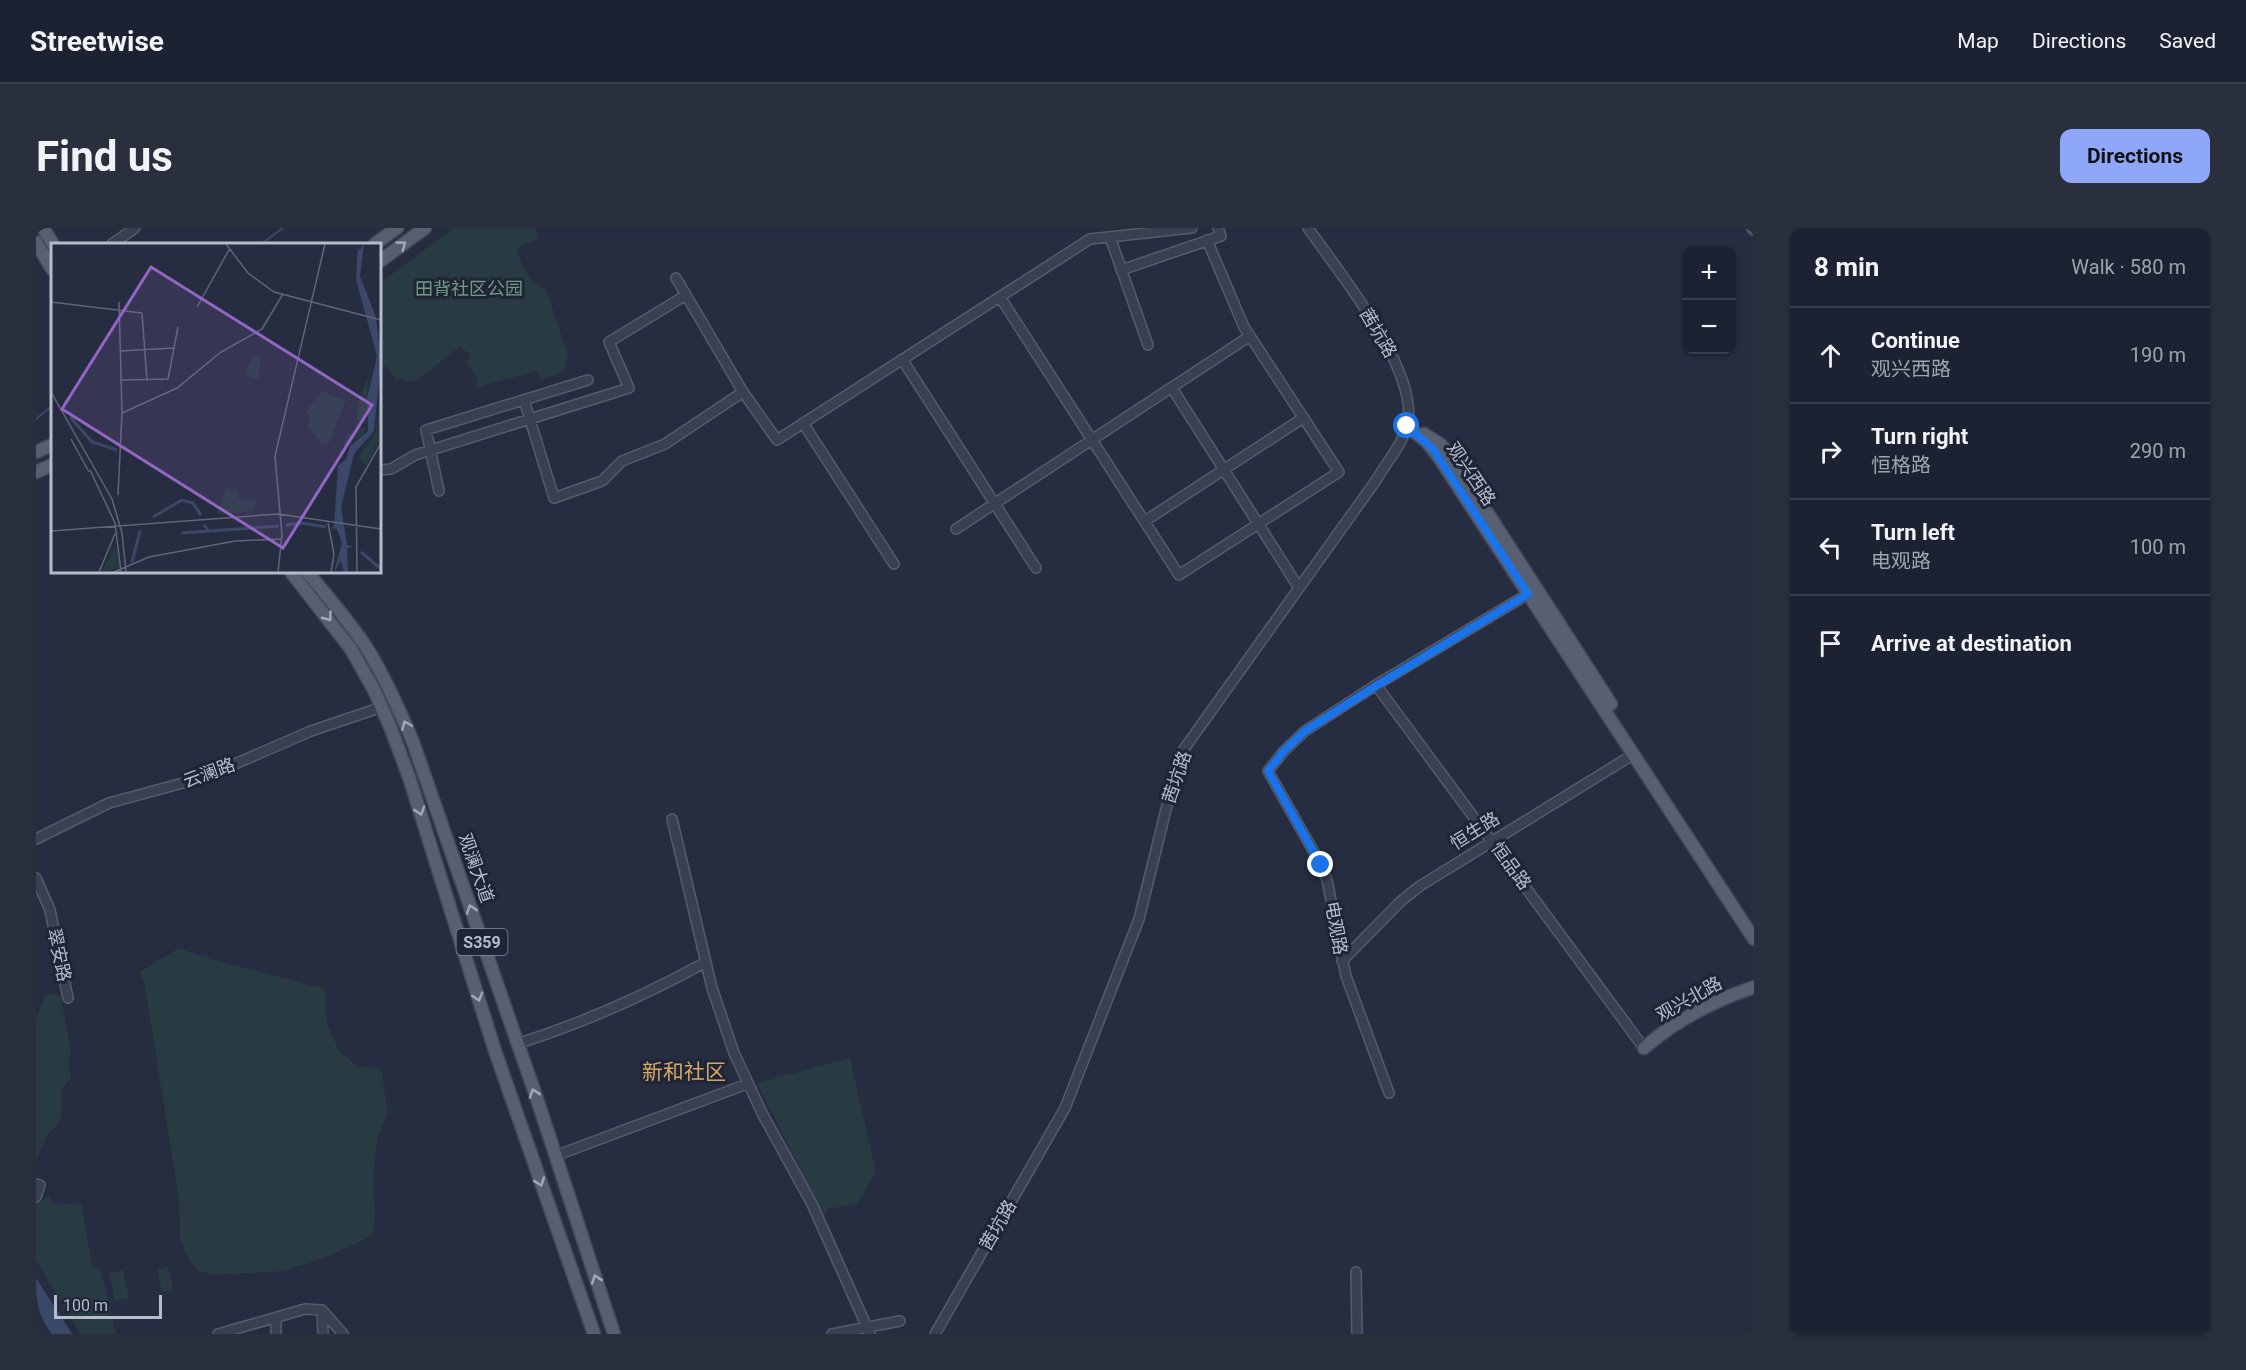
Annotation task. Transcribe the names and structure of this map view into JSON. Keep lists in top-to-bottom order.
{
  "streets": {
    "main road": [
      "观兴西路",
      "观澜大道",
      "S359",
      "观兴北路"
    ],
    "street": [
      "茜坑路",
      "云澜路",
      "恒生路",
      "恒品路",
      "电观路",
      "翠安路"
    ]
  },
  "crossings": [
    ["茜坑路", "观兴西路"],
    ["观兴西路", "恒生路"],
    ["云澜路", "观澜大道"],
    ["恒生路", "恒品路"],
    ["恒生路", "电观路"],
    ["恒品路", "电观路"],
    ["恒品路", "观兴北路"]
  ],
  "districts": ["新和社区"],
  "parks": ["田背社区公园"],
  "scale_bar": "100 m",
  "page": {
    "header": "Streetwise",
    "nav": ["Map", "Directions", "Saved"],
    "buttons": "Directions",
    "title": "Find us",
    "heading": ["8 min", "Walk · 580 m"],
    "map_buttons": ["+", "−"],
    "list": [
      ["Continue", "观兴西路", "190 m"],
      ["Turn right", "恒格路", "290 m"],
      ["Turn left", "电观路", "100 m"],
      "Arrive at destination"
    ],
    "scale": "100 m"
  }
}
